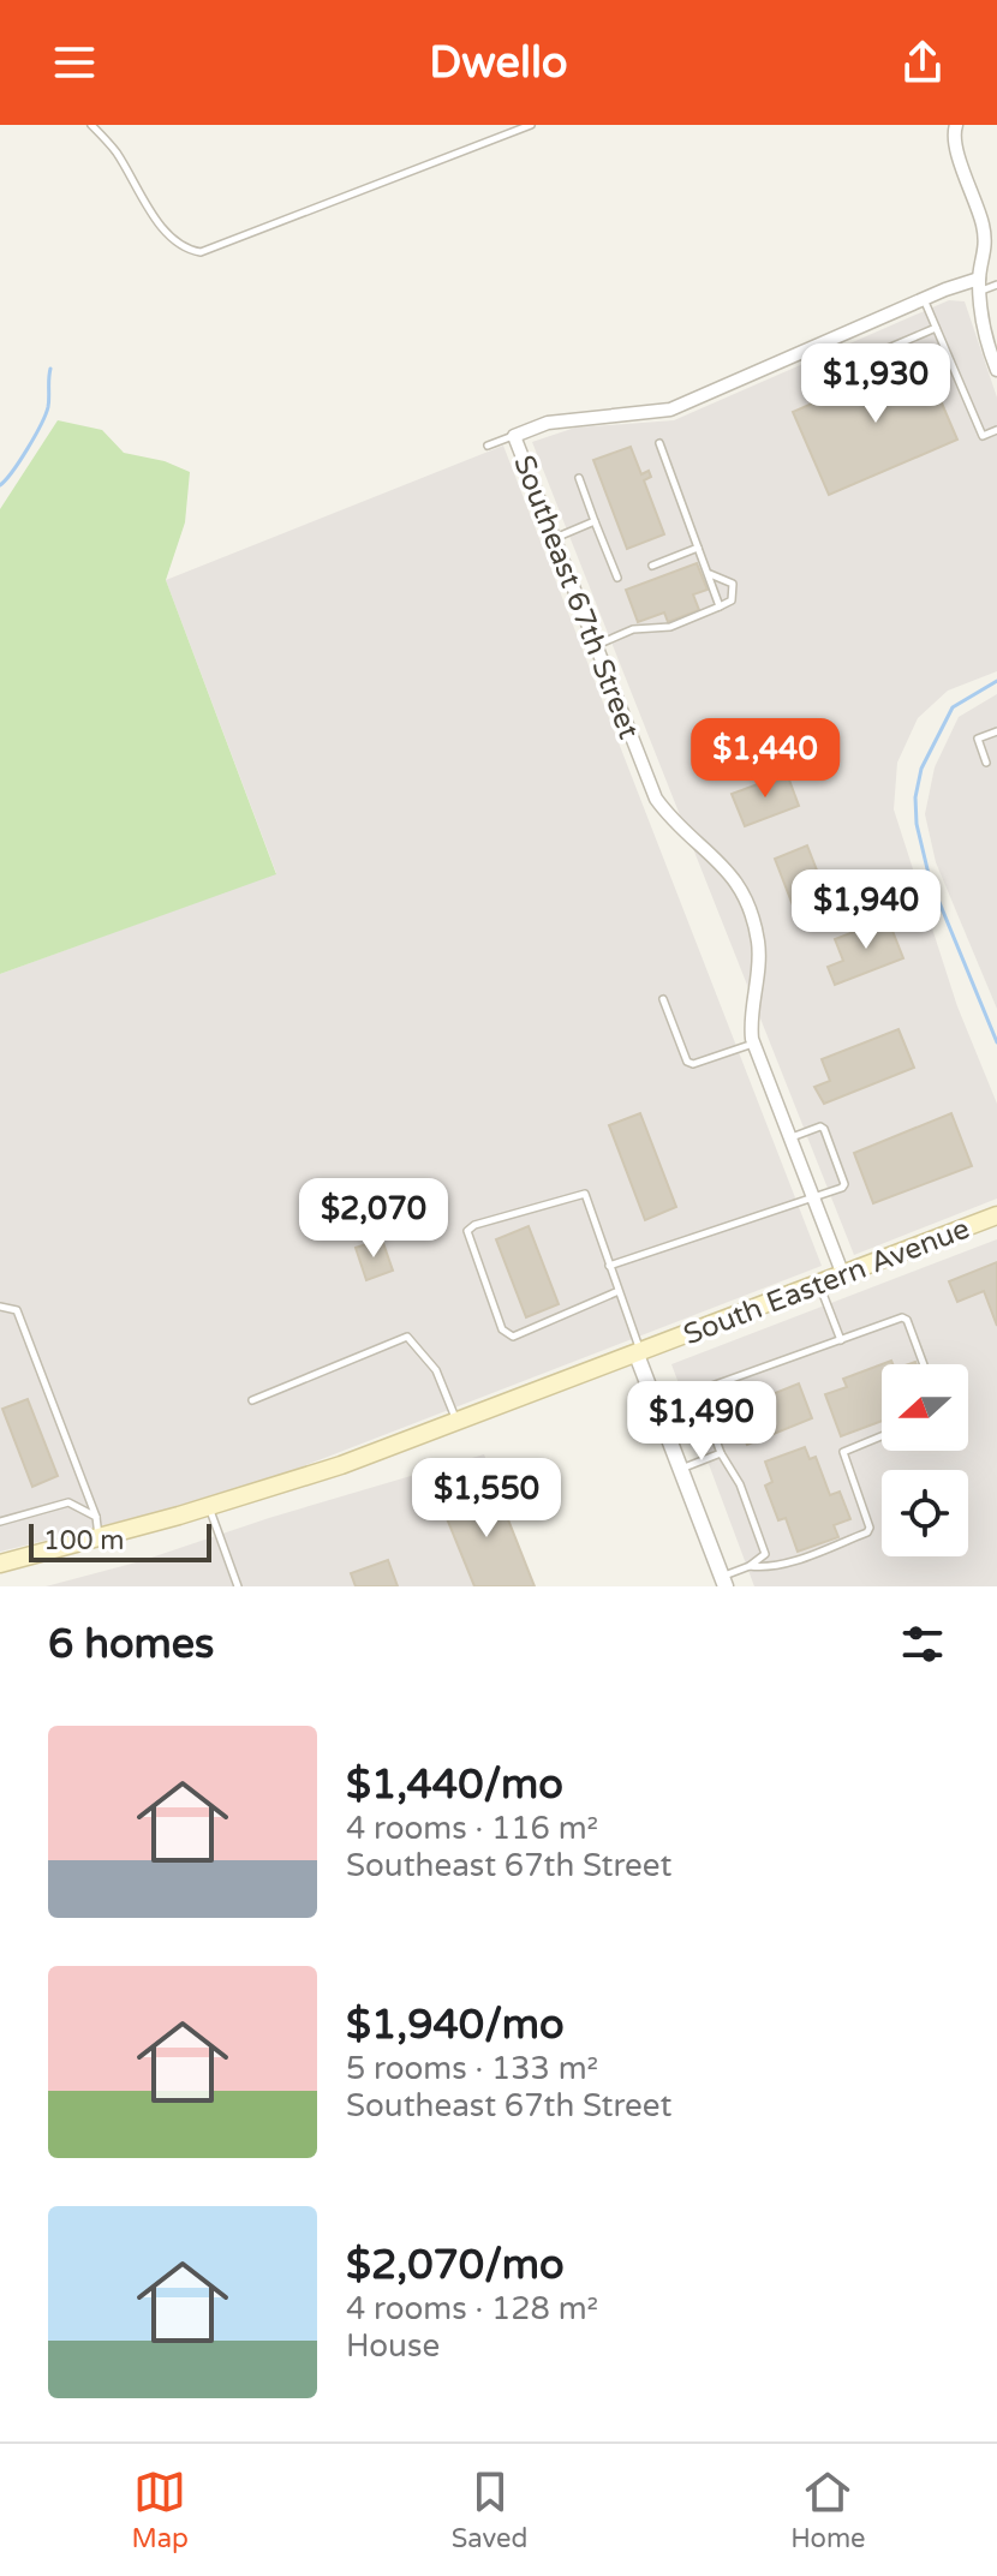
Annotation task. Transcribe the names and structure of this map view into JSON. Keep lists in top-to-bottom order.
{
  "streets": {
    "main road": ["South Eastern Avenue"],
    "street": ["Southeast 67th Street"]
  },
  "crossings": [
    ["Southeast 67th Street", "South Eastern Avenue"]
  ],
  "scale_bar": "100 m",
  "north": "left",
  "page": {
    "header": "Dwello",
    "price": [
      "$1,930",
      "$1,440",
      "$1,940",
      "$2,070",
      "$1,490",
      "$1,550"
    ],
    "scale": "100 m",
    "heading": "6 homes",
    "list": [
      {
        "name": "$1,440/mo",
        "note": "4 rooms · 116 m² · Southeast 67th Street"
      },
      {
        "name": "$1,940/mo",
        "note": "5 rooms · 133 m² · Southeast 67th Street"
      },
      {
        "name": "$2,070/mo",
        "note": "4 rooms · 128 m² · House"
      }
    ],
    "tabs": ["Map", "Saved", "Home"]
  }
}
